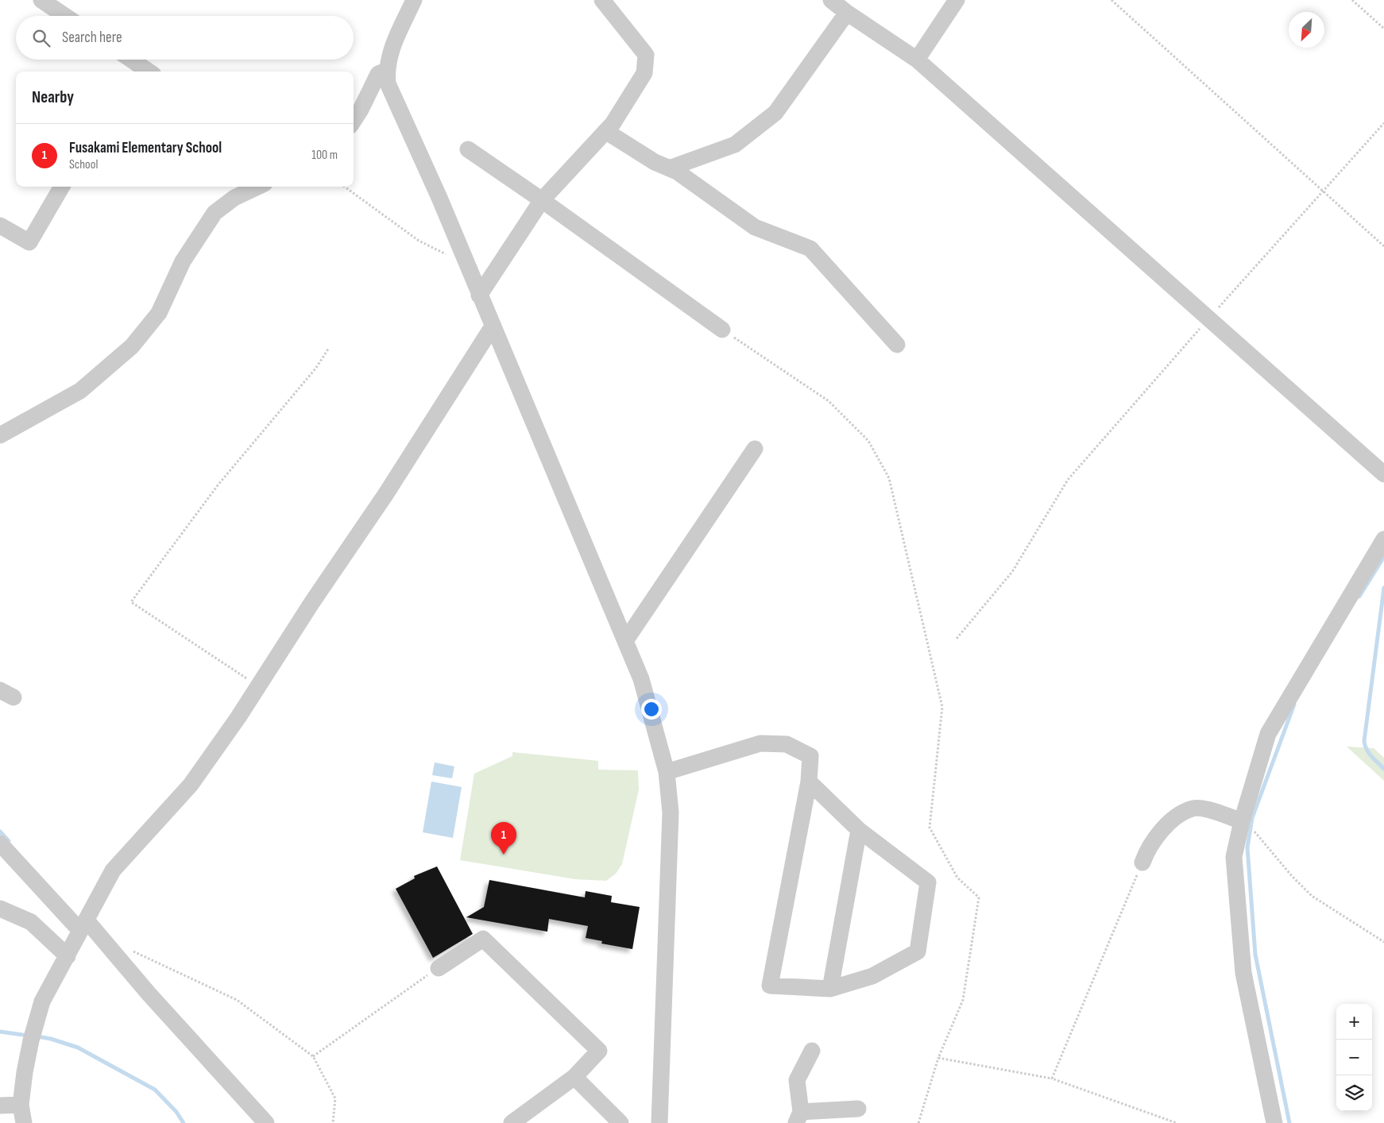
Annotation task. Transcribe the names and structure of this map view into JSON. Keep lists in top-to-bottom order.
{
  "north": "bottom left",
  "page": {
    "search": "Search here",
    "heading": "Nearby",
    "list": [
      {
        "mark": "1",
        "name": "Fusakami Elementary School",
        "note": "School",
        "value": "100 m"
      }
    ],
    "pins": "1",
    "map_buttons": ["+", "−"]
  }
}
